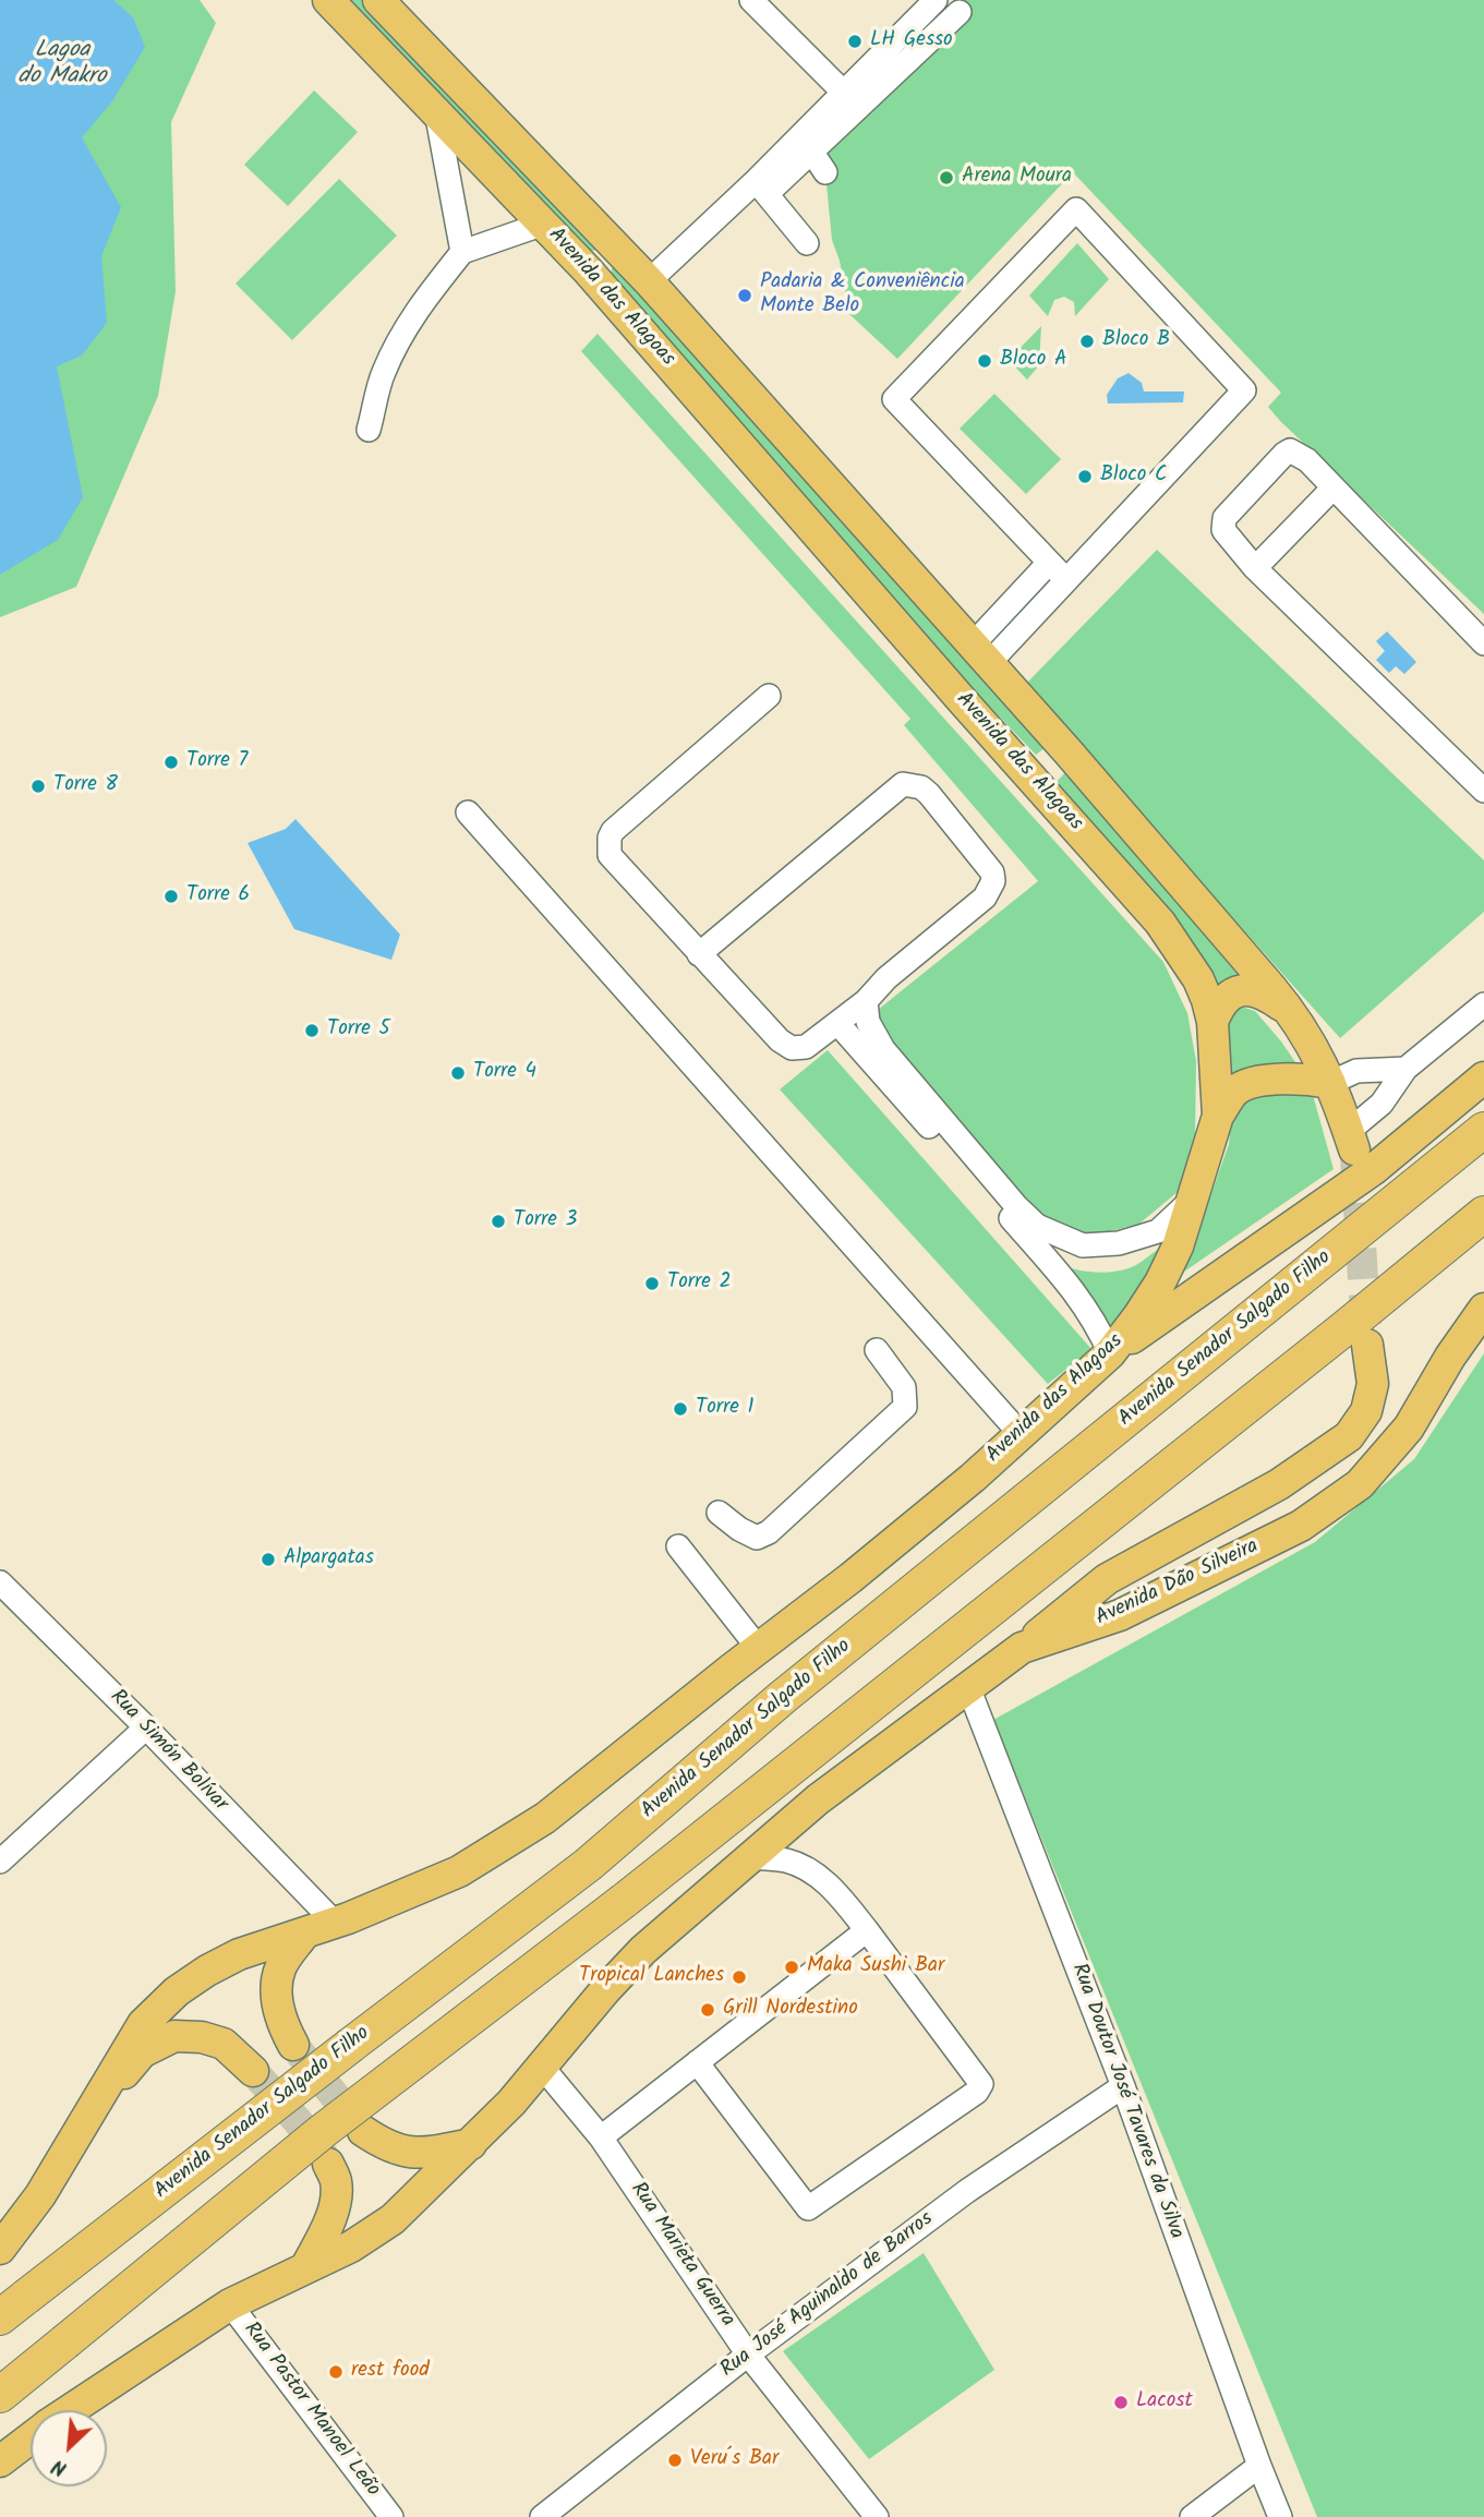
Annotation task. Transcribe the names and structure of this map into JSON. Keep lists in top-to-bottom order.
{
  "streets": {
    "highway": ["Avenida Senador Salgado Filho"],
    "main road": ["Avenida das Alagoas", "Avenida Dão Silveira"],
    "street": [
      "Rua Simón Bolívar",
      "Rua Doutor José Tavares da Silva",
      "Rua Marieta Guerra",
      "Rua José Aguinaldo de Barros",
      "Rua Pastor Manoel Leão"
    ]
  },
  "crossings": [
    ["Avenida Dão Silveira", "Rua Doutor José Tavares da Silva"],
    ["Rua Doutor José Tavares da Silva", "Rua José Aguinaldo de Barros"],
    ["Rua Marieta Guerra", "Rua José Aguinaldo de Barros"]
  ],
  "water": ["Lagoa do Makro"],
  "places": [
    "LH Gesso",
    "Arena Moura",
    "Padaria & Conveniência Monte Belo",
    "Bloco B",
    "Bloco A",
    "Bloco C",
    "Torre 7",
    "Torre 8",
    "Torre 6",
    "Torre 5",
    "Torre 4",
    "Torre 3",
    "Torre 2",
    "Torre 1",
    "Alpargatas",
    "Maka Sushi Bar",
    "Tropical Lanches",
    "Grill Nordestino",
    "rest food",
    "Lacost",
    "Veru´s Bar"
  ],
  "north": "bottom left"
}
